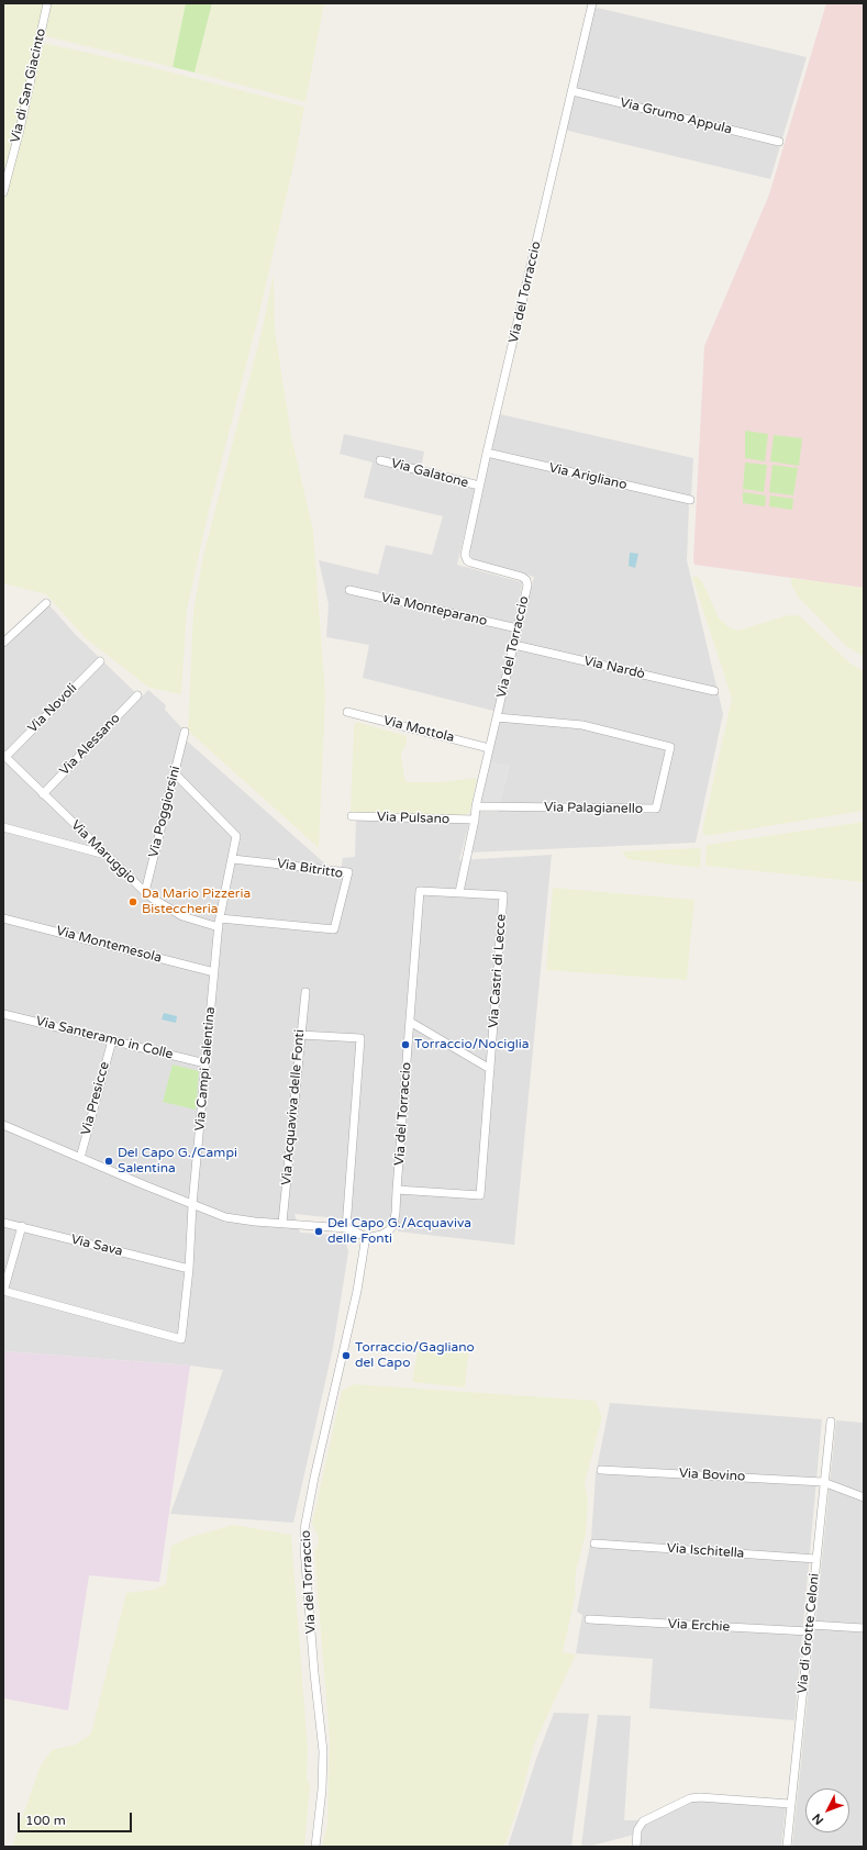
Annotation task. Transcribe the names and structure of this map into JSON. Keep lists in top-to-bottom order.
{
  "streets": {
    "street": [
      "Via di San Giacinto",
      "Via Grumo Appula",
      "Via del Torraccio",
      "Via Galatone",
      "Via Arigliano",
      "Via Monteparano",
      "Via Nardò",
      "Via Novoli",
      "Via Mottola",
      "Via Alessano",
      "Via Palagianello",
      "Via Poggiorsini",
      "Via Pulsano",
      "Via Maruggio",
      "Via Bitritto",
      "Via Montemesola",
      "Via Castri di Lecce",
      "Via Santeramo in Colle",
      "Via Campi Salentina",
      "Via Presicce",
      "Via Acquaviva delle Fonti",
      "Via Sava",
      "Via Bovino",
      "Via Ischitella",
      "Via Erchie",
      "Via di Grotte Celoni"
    ]
  },
  "crossings": [
    ["Via Grumo Appula", "Via del Torraccio"],
    ["Via del Torraccio", "Via Galatone"],
    ["Via del Torraccio", "Via Arigliano"],
    ["Via del Torraccio", "Via Monteparano"],
    ["Via del Torraccio", "Via Nardò"],
    ["Via del Torraccio", "Via Mottola"],
    ["Via del Torraccio", "Via Palagianello"],
    ["Via del Torraccio", "Via Pulsano"],
    ["Via del Torraccio", "Via Castri di Lecce"],
    ["Via Novoli", "Via Maruggio"],
    ["Via Alessano", "Via Maruggio"],
    ["Via Poggiorsini", "Via Maruggio"],
    ["Via Poggiorsini", "Via Campi Salentina"],
    ["Via Maruggio", "Via Campi Salentina"],
    ["Via Bitritto", "Via Campi Salentina"],
    ["Via Montemesola", "Via Campi Salentina"],
    ["Via Santeramo in Colle", "Via Campi Salentina"],
    ["Via Santeramo in Colle", "Via Presicce"],
    ["Via Campi Salentina", "Via Sava"],
    ["Via Bovino", "Via di Grotte Celoni"],
    ["Via Ischitella", "Via di Grotte Celoni"],
    ["Via Erchie", "Via di Grotte Celoni"]
  ],
  "places": [
    "Da Mario Pizzeria Bisteccheria",
    "Torraccio/Nociglia",
    "Del Capo G./Campi Salentina",
    "Del Capo G./Acquaviva delle Fonti",
    "Torraccio/Gagliano del Capo"
  ],
  "scale_bar": "100 m",
  "north": "bottom left"
}
